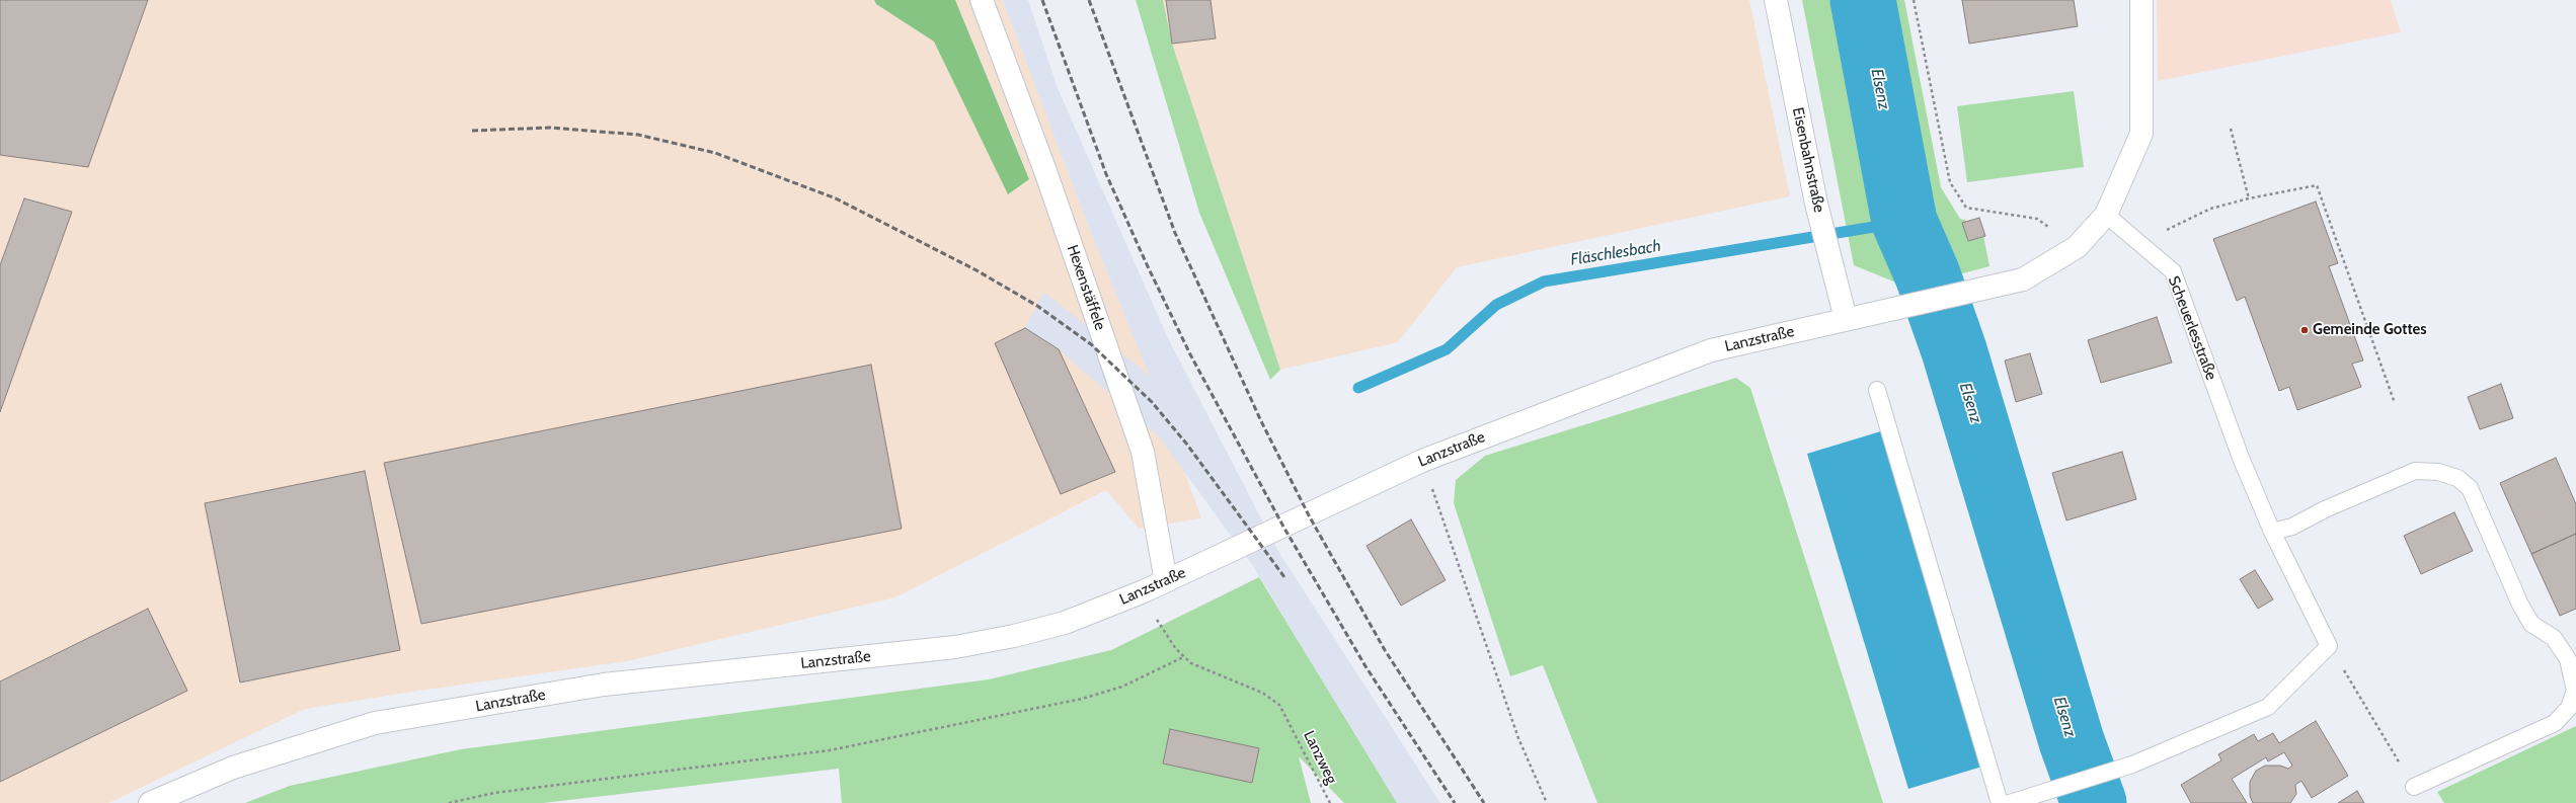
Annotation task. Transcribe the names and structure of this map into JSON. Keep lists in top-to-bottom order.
{
  "streets": {
    "street": ["Eisenbahnstraße", "Hexenstäffele", "Lanzstraße"],
    "lane": ["Scheuerlesstraße"],
    "path": ["Lanzweg"]
  },
  "crossings": [
    ["Eisenbahnstraße", "Lanzstraße"],
    ["Hexenstäffele", "Lanzstraße"],
    ["Scheuerlesstraße", "Lanzstraße"]
  ],
  "water": ["Elsenz", "Fläschlesbach"],
  "places": ["Gemeinde Gottes"]
}
